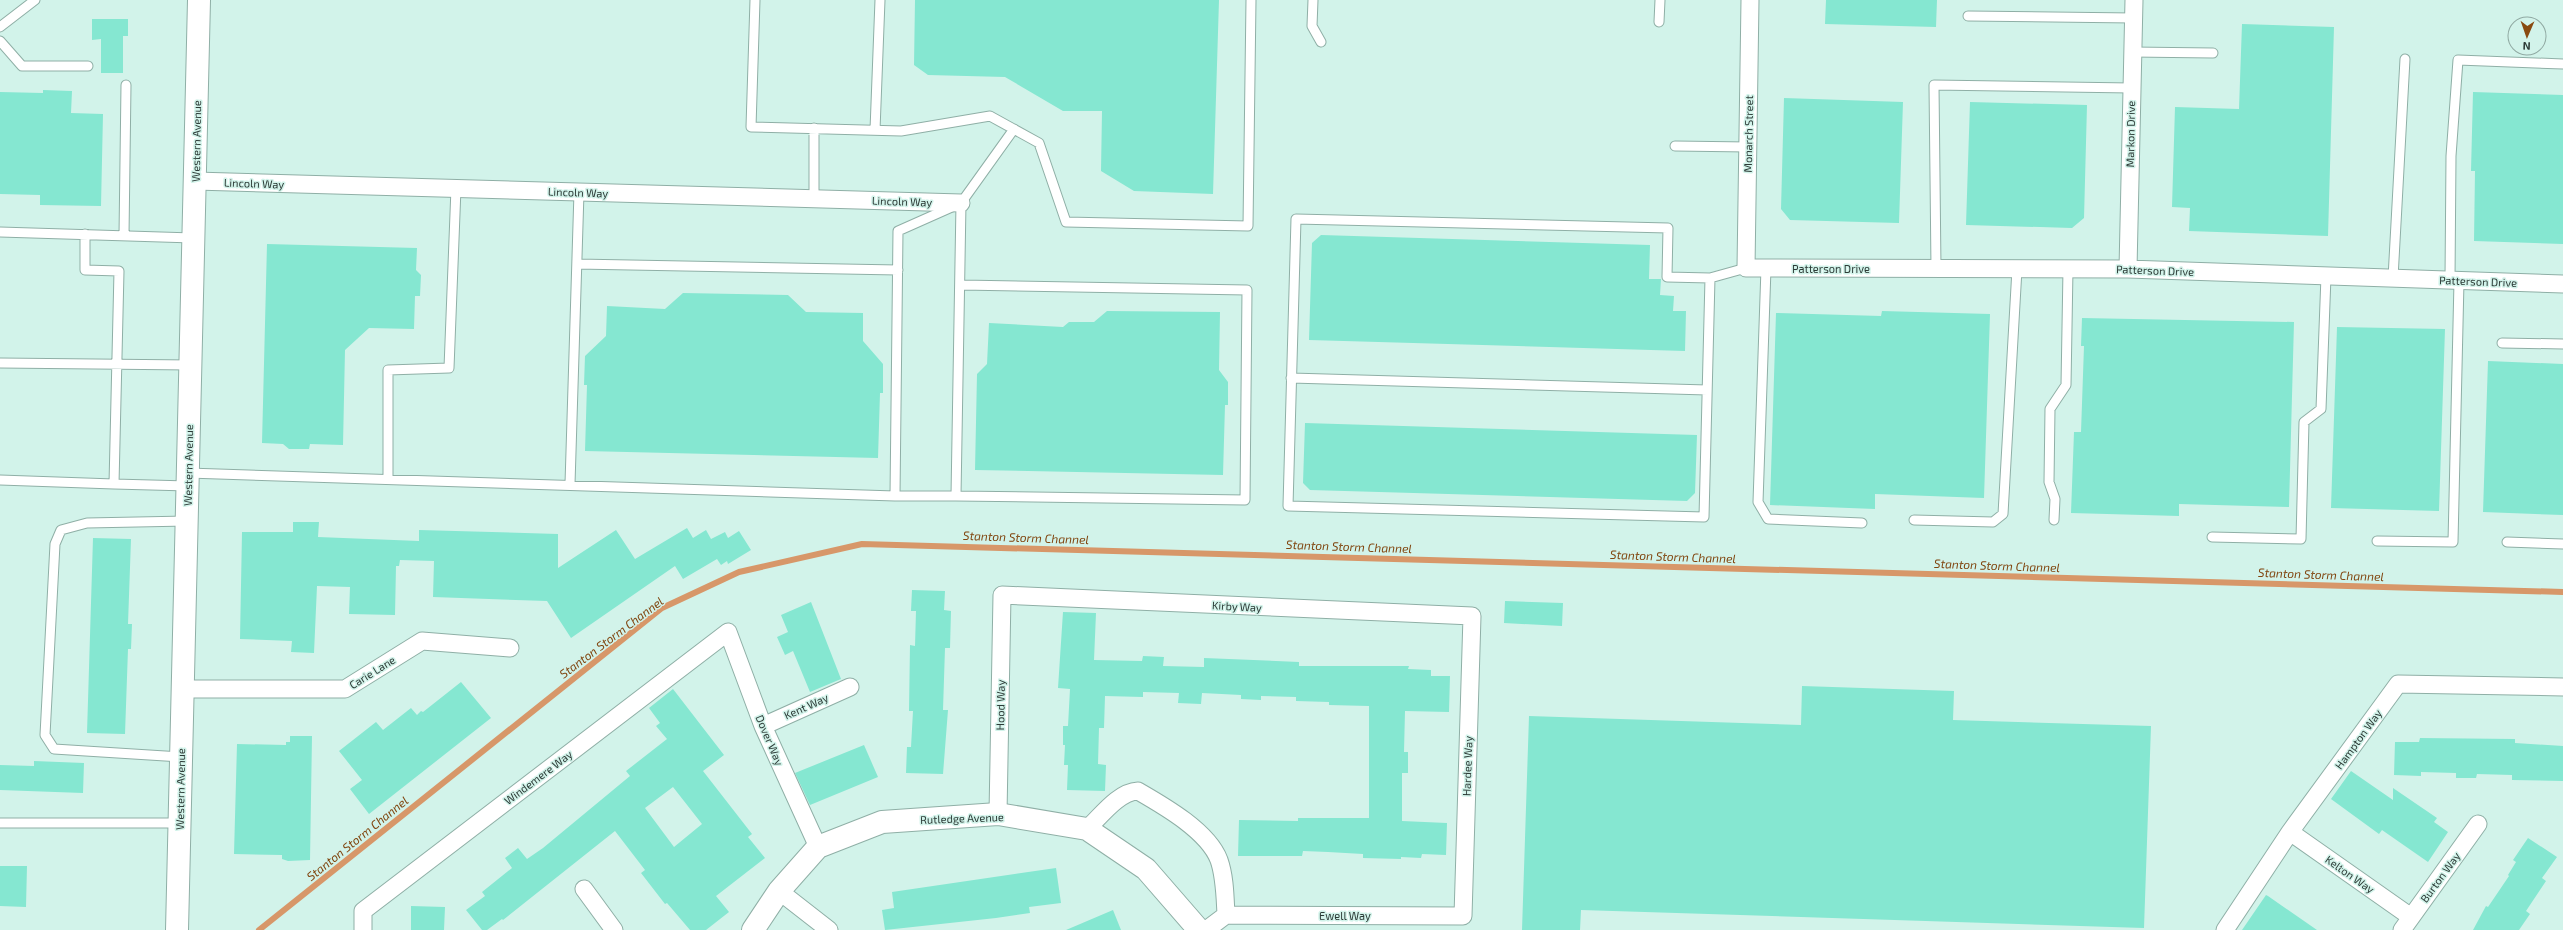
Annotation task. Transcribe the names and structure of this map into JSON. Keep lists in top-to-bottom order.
{
  "streets": {
    "street": [
      "Monarch Street",
      "Markon Drive",
      "Western Avenue",
      "Lincoln Way",
      "Patterson Drive",
      "Kirby Way",
      "Carie Lane",
      "Hood Way",
      "Kent Way",
      "Hampton Way",
      "Dover Way",
      "Hardee Way",
      "Windemere Way",
      "Rutledge Avenue",
      "Kelton Way",
      "Burton Way",
      "Ewell Way"
    ]
  },
  "crossings": [
    ["Monarch Street", "Patterson Drive"],
    ["Markon Drive", "Patterson Drive"],
    ["Western Avenue", "Lincoln Way"],
    ["Western Avenue", "Carie Lane"],
    ["Kirby Way", "Hood Way"],
    ["Kirby Way", "Hardee Way"],
    ["Hood Way", "Rutledge Avenue"],
    ["Kent Way", "Dover Way"],
    ["Hampton Way", "Kelton Way"],
    ["Dover Way", "Windemere Way"],
    ["Dover Way", "Rutledge Avenue"],
    ["Hardee Way", "Ewell Way"],
    ["Kelton Way", "Burton Way"]
  ],
  "water": ["Stanton Storm Channel"],
  "north": "bottom"
}
